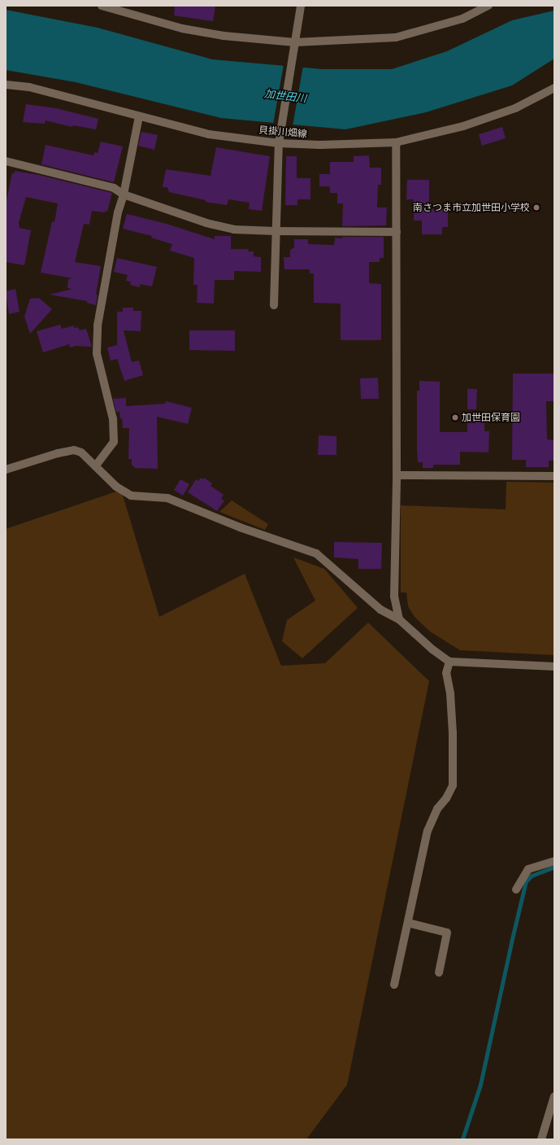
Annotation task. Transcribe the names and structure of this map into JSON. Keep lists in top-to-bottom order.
{
  "streets": {
    "street": ["貝掛川畑線"]
  },
  "water": ["加世田川"],
  "places": ["南さつま市立加世田小学校", "加世田保育園"]
}
